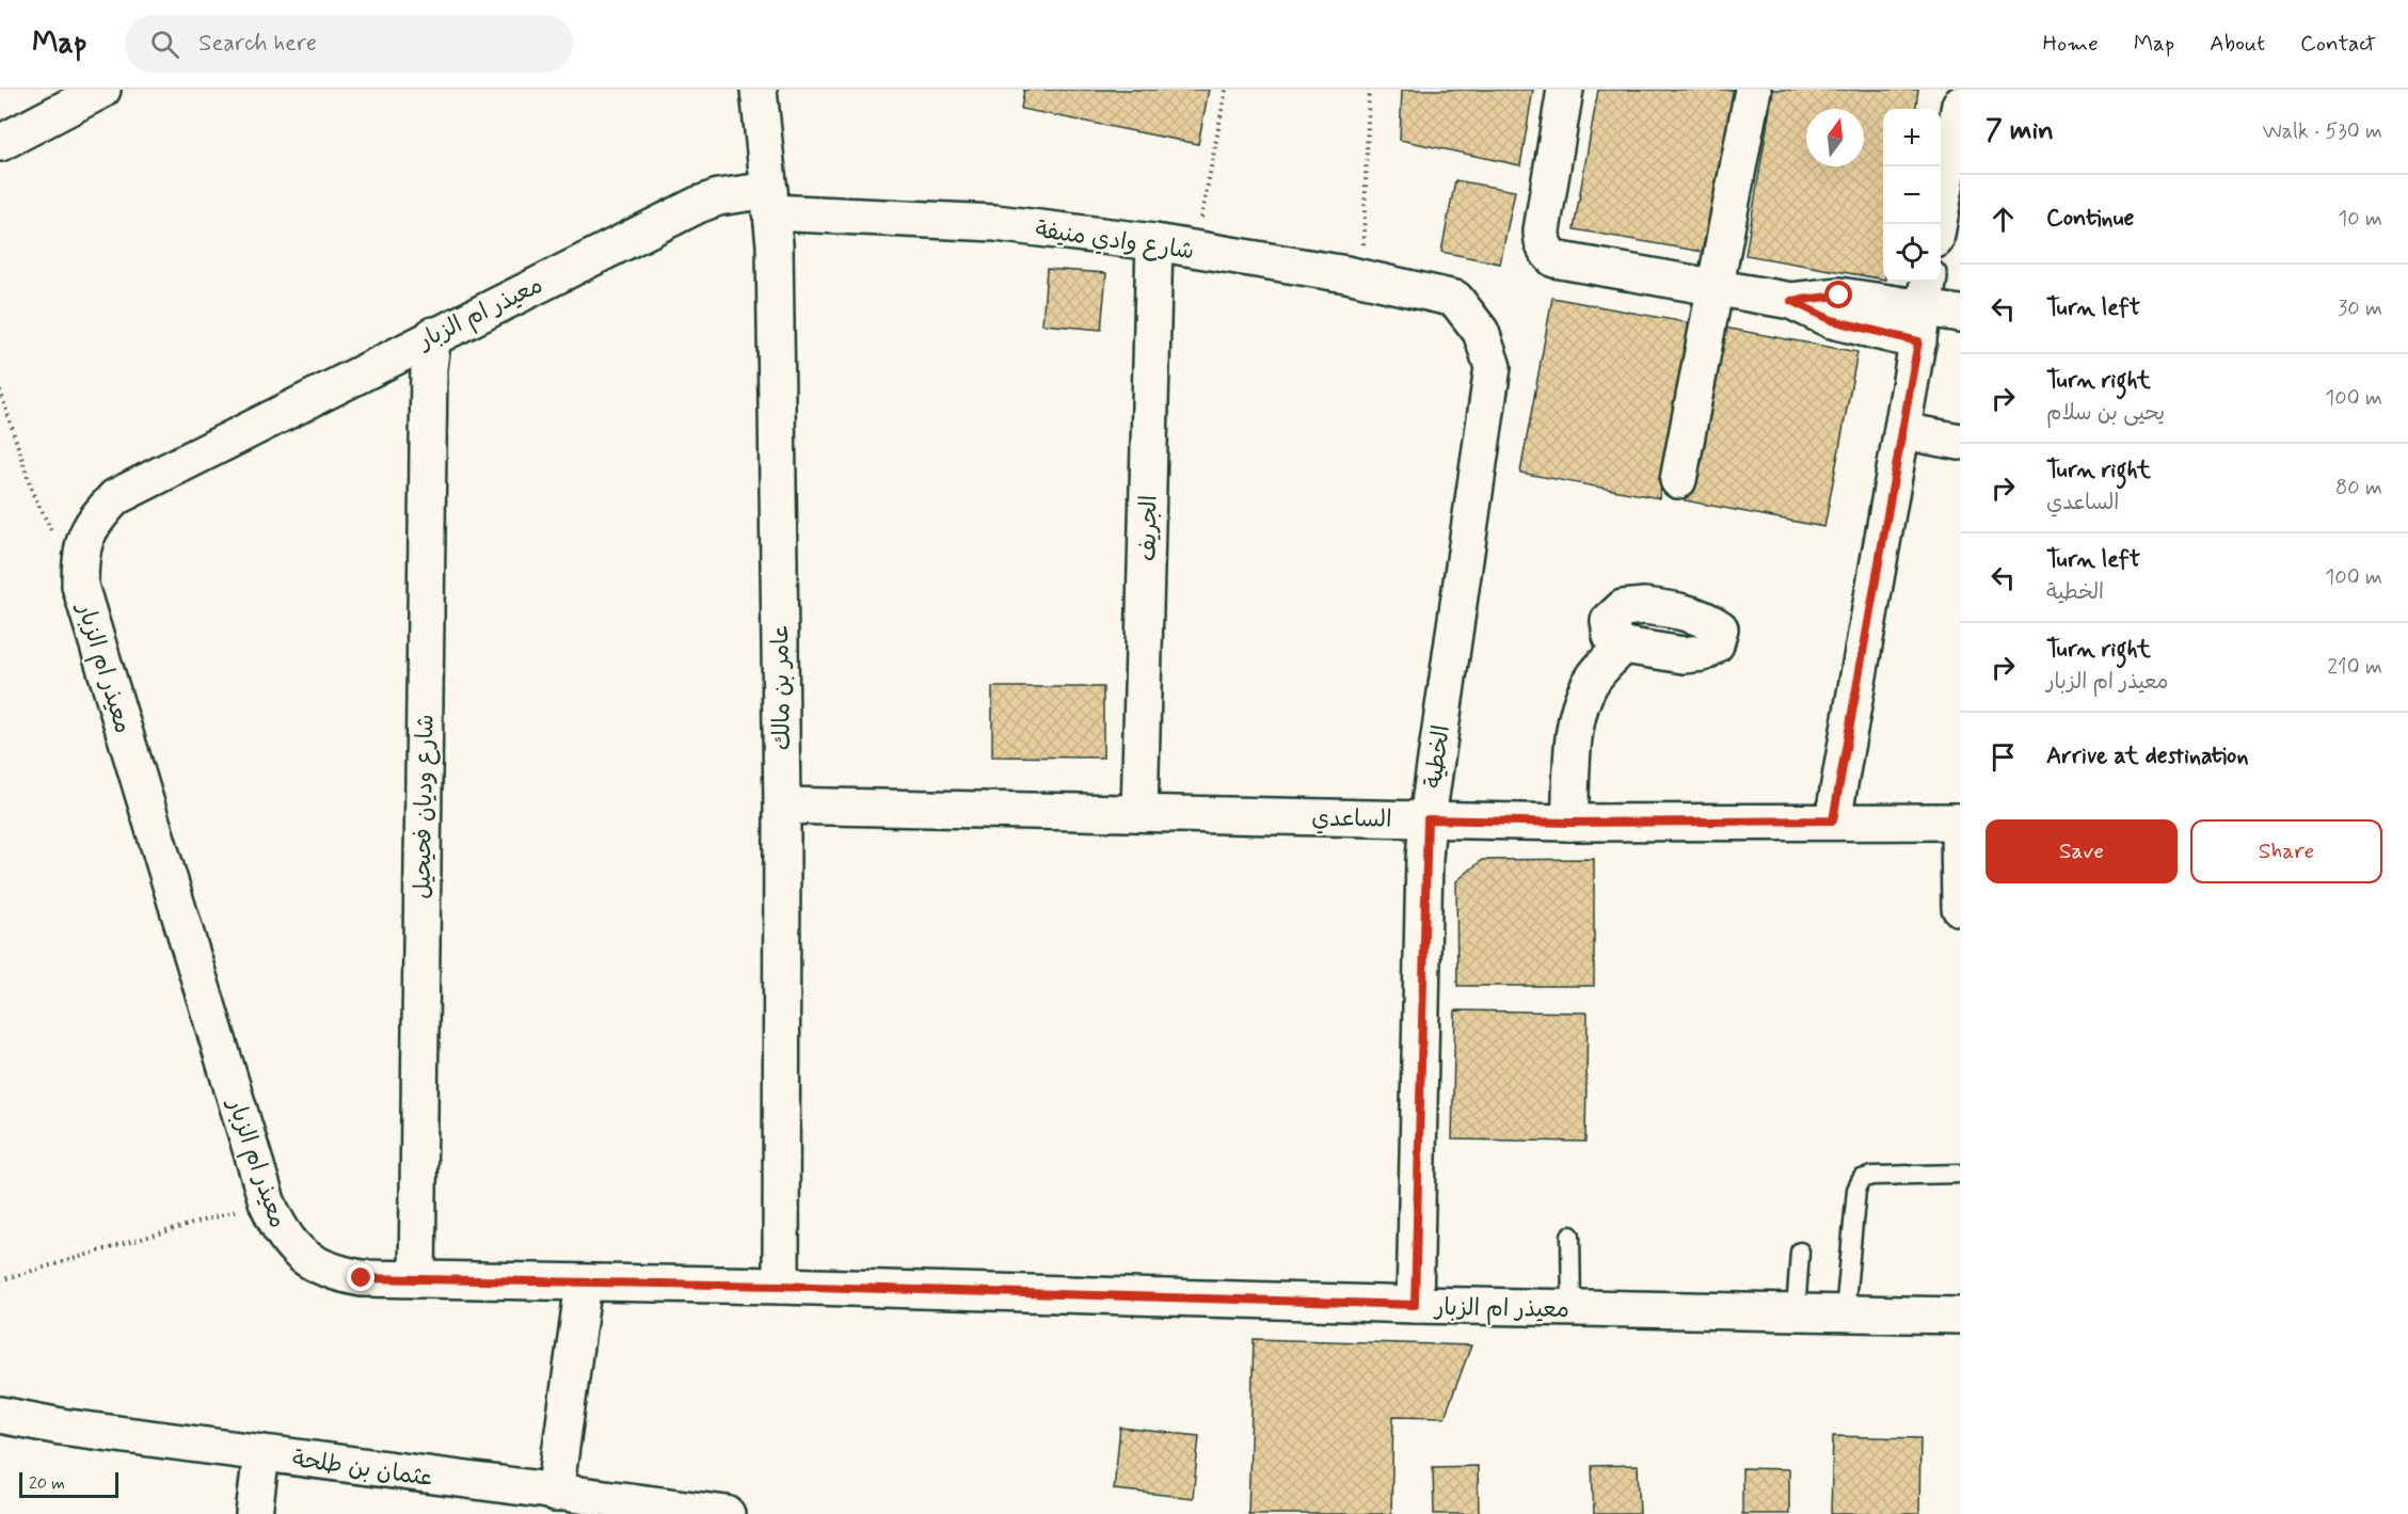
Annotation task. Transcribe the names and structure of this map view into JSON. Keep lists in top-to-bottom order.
{
  "streets": {
    "street": [
      "شارع وادي منيفة",
      "معيذر ام الزبار",
      "الجريف",
      "عامر بن مالك",
      "الخطية",
      "شارع وديان فحيحيل",
      "الساعدي",
      "عثمان بن طلحة"
    ]
  },
  "crossings": [
    ["شارع وادي منيفة", "معيذر ام الزبار"],
    ["شارع وادي منيفة", "الجريف"],
    ["شارع وادي منيفة", "عامر بن مالك"],
    ["شارع وادي منيفة", "الخطية"],
    ["معيذر ام الزبار", "عامر بن مالك"],
    ["معيذر ام الزبار", "الخطية"],
    ["معيذر ام الزبار", "شارع وديان فحيحيل"],
    ["الجريف", "الساعدي"],
    ["عامر بن مالك", "الساعدي"],
    ["الخطية", "الساعدي"]
  ],
  "scale_bar": "20 m",
  "north": "top",
  "page": {
    "header": "Map",
    "search": "Search here",
    "nav": [
      "Home",
      "Map",
      "About",
      "Contact"
    ],
    "heading": ["7 min", "Walk · 530 m"],
    "map_buttons": ["+", "−"],
    "list": [
      ["Continue", "10 m"],
      ["Turn left", "30 m"],
      ["Turn right", "يحيى بن سلام", "100 m"],
      ["Turn right", "الساعدي", "80 m"],
      ["Turn left", "الخطية", "100 m"],
      ["Turn right", "معيذر ام الزبار", "210 m"],
      "Arrive at destination"
    ],
    "buttons": ["Save", "Share"],
    "scale": "20 m"
  }
}
